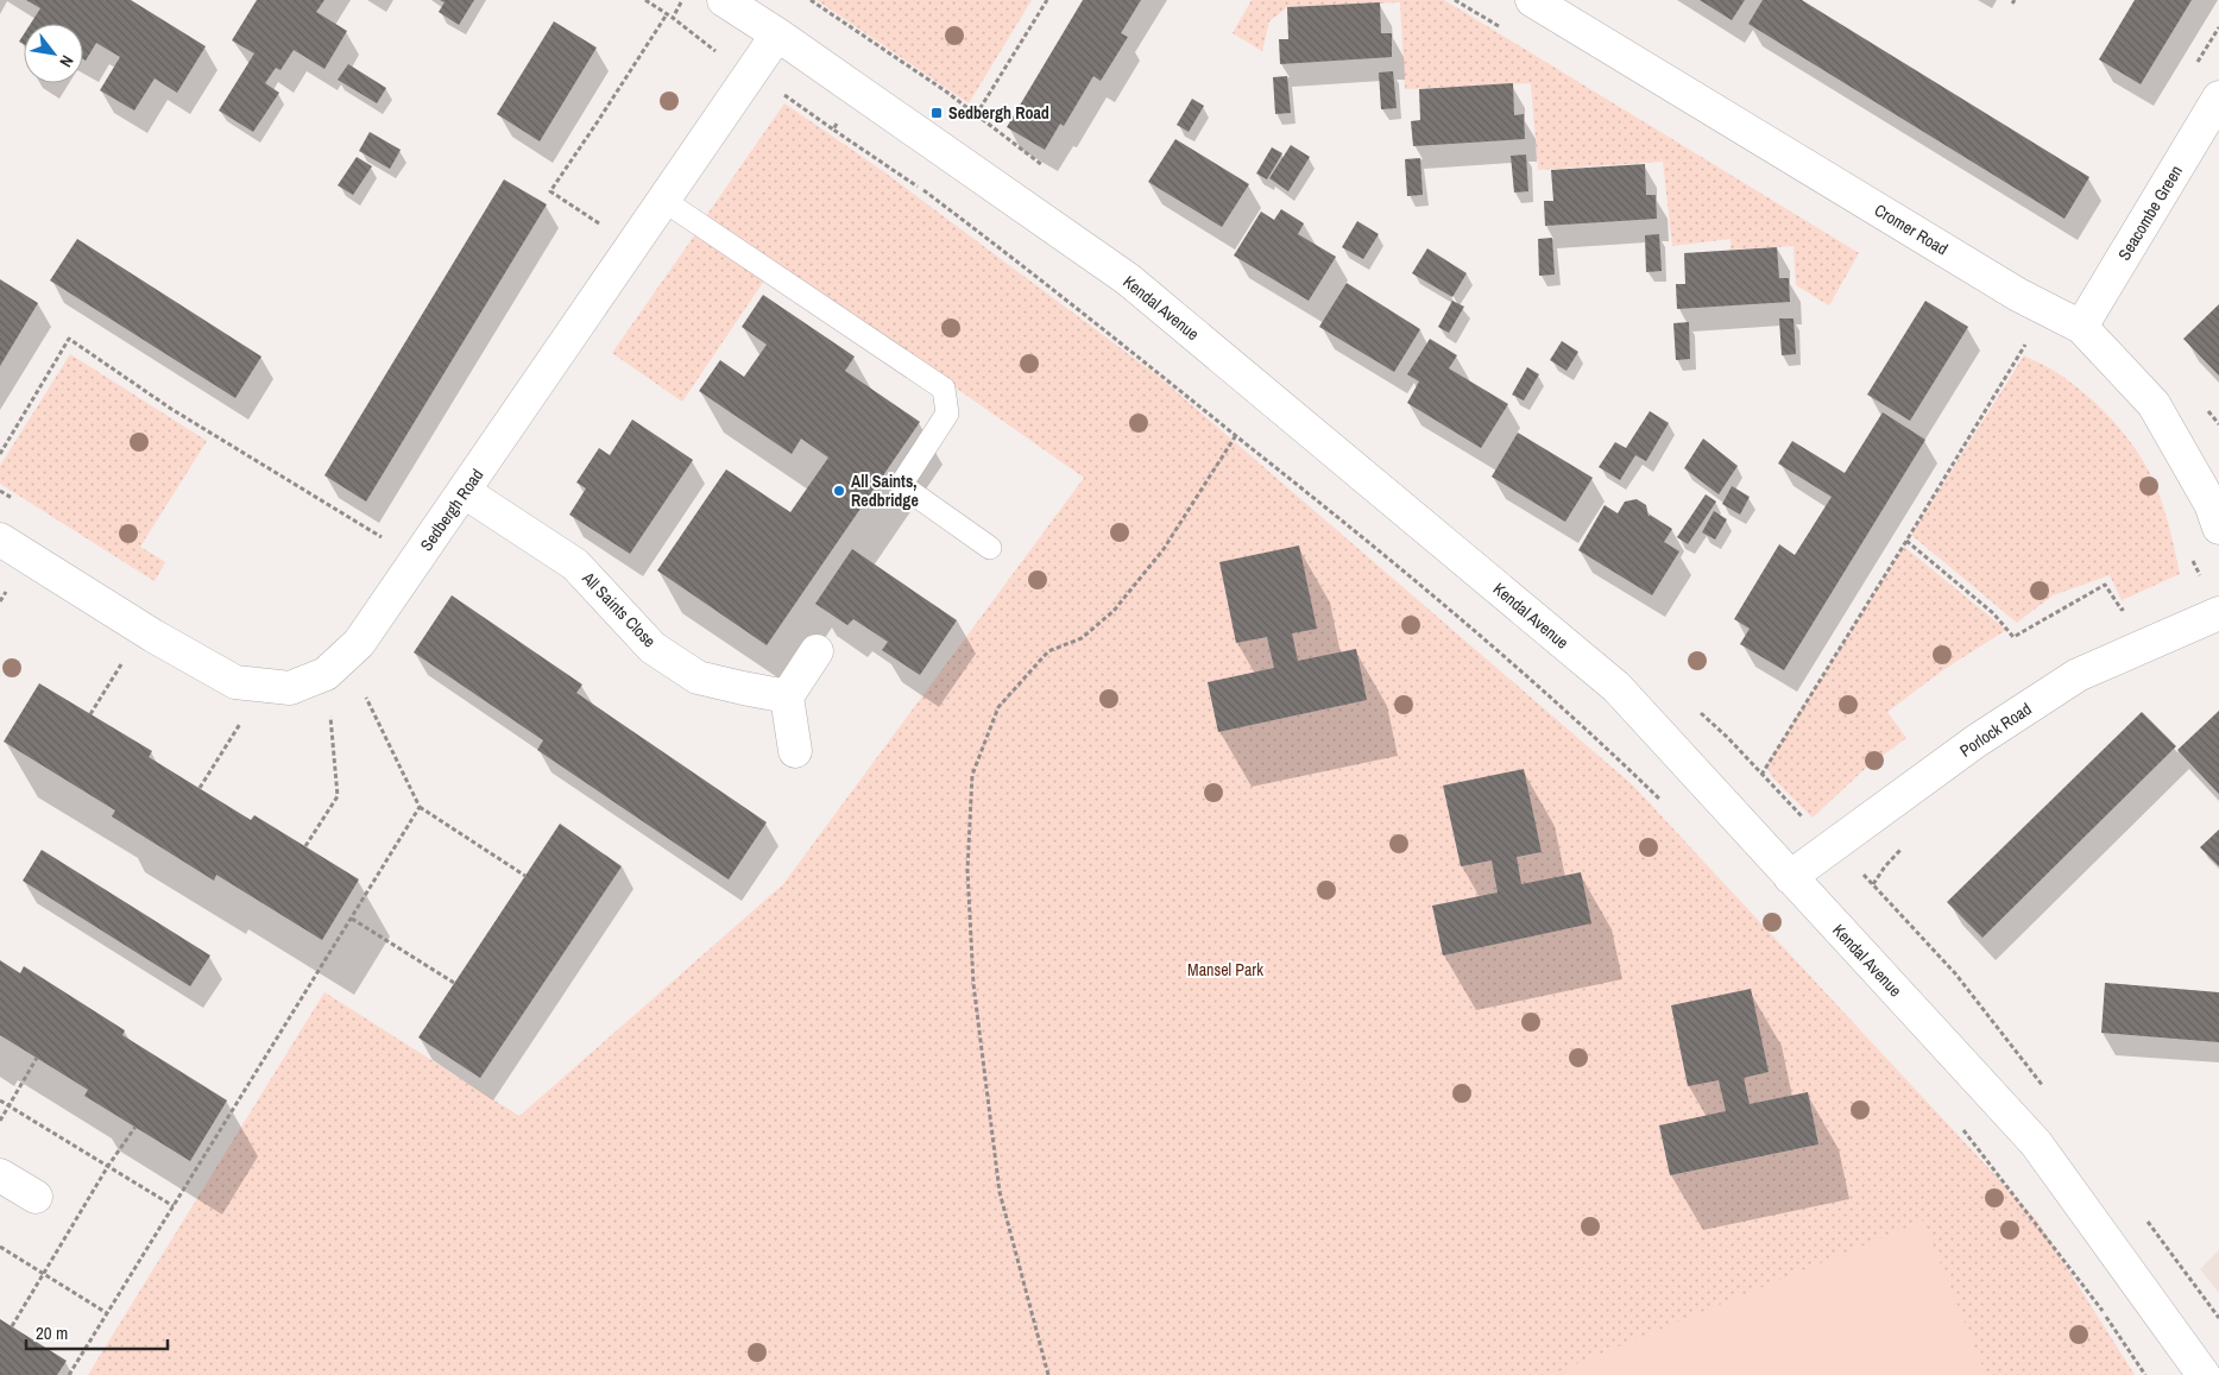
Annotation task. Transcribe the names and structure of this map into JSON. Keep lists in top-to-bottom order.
{
  "streets": {
    "street": [
      "Seacombe Green",
      "Cromer Road",
      "Kendal Avenue",
      "Sedbergh Road",
      "All Saints Close",
      "Porlock Road"
    ]
  },
  "crossings": [
    ["Seacombe Green", "Cromer Road"],
    ["Kendal Avenue", "Sedbergh Road"],
    ["Kendal Avenue", "Porlock Road"],
    ["Sedbergh Road", "All Saints Close"]
  ],
  "parks": ["Mansel Park"],
  "places": {
    "transit": ["Sedbergh Road"],
    "other": ["All Saints, Redbridge"]
  },
  "scale_bar": "20 m",
  "north": "bottom right"
}
